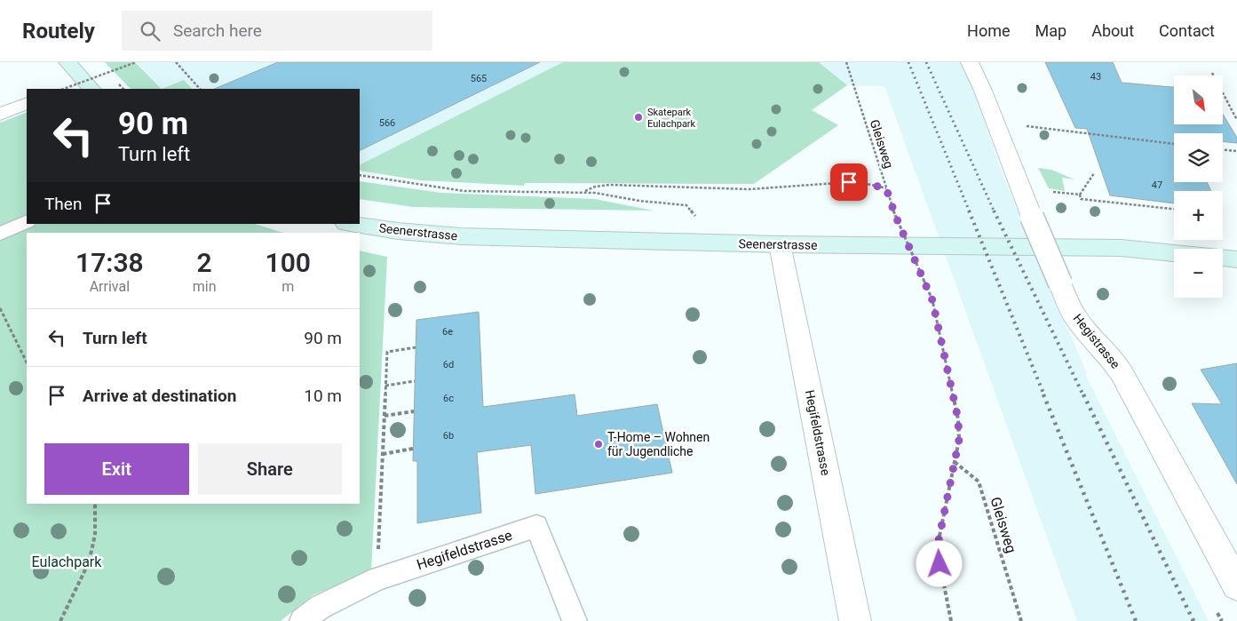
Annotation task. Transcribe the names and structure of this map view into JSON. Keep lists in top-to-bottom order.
{
  "streets": {
    "main road": ["Seenerstrasse"],
    "street": ["Hegistrasse", "Hegifeldstrasse"],
    "path": ["Gleisweg"]
  },
  "crossings": [
    ["Seenerstrasse", "Hegifeldstrasse"]
  ],
  "parks": ["Eulachpark"],
  "places": ["Skatepark Eulachpark", "T-Home – Wohnen für Jugendliche"],
  "house_numbers": [
    "43",
    "565",
    "566",
    "47",
    "6e",
    "6d",
    "6c",
    "6b"
  ],
  "north": "bottom right",
  "page": {
    "header": "Routely",
    "search": "Search here",
    "nav": [
      "Home",
      "Map",
      "About",
      "Contact"
    ],
    "map_buttons": ["+", "−"],
    "turn": ["90 m", "Turn left"],
    "then": "Then",
    "eta": [
      "17:38",
      "Arrival",
      "2",
      "min",
      "100",
      "m"
    ],
    "list": [
      {
        "name": "Turn left",
        "value": "90 m"
      },
      {
        "name": "Arrive at destination",
        "value": "10 m"
      }
    ],
    "buttons": ["Exit", "Share"]
  }
}
